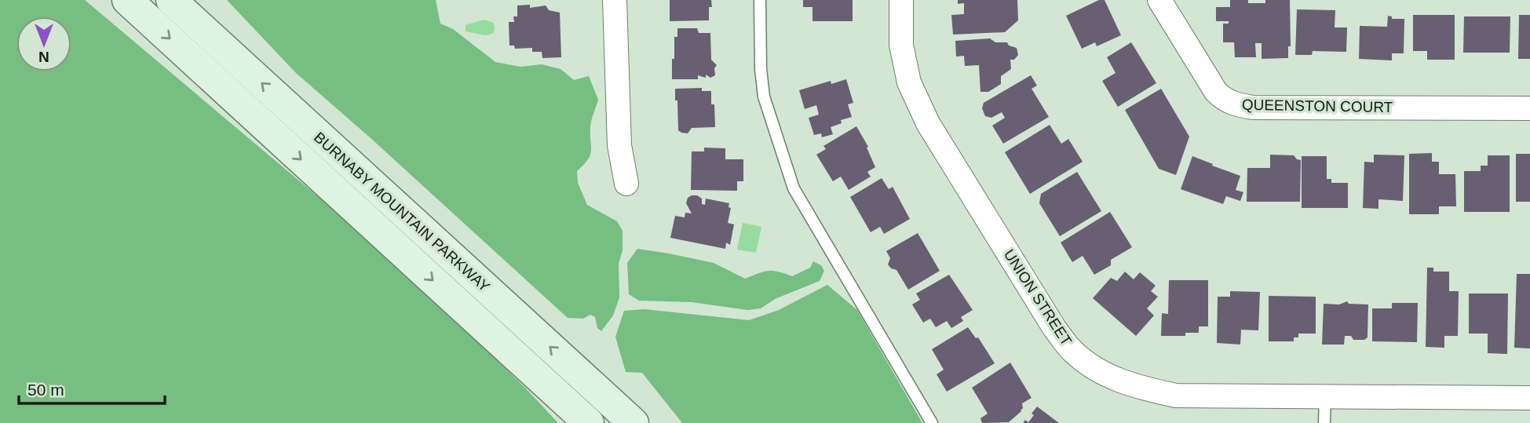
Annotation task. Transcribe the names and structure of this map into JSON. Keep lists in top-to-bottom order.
{
  "streets": {
    "main road": ["BURNABY MOUNTAIN PARKWAY"],
    "street": ["QUEENSTON COURT", "UNION STREET"]
  },
  "scale_bar": "50 m",
  "north": "bottom"
}
